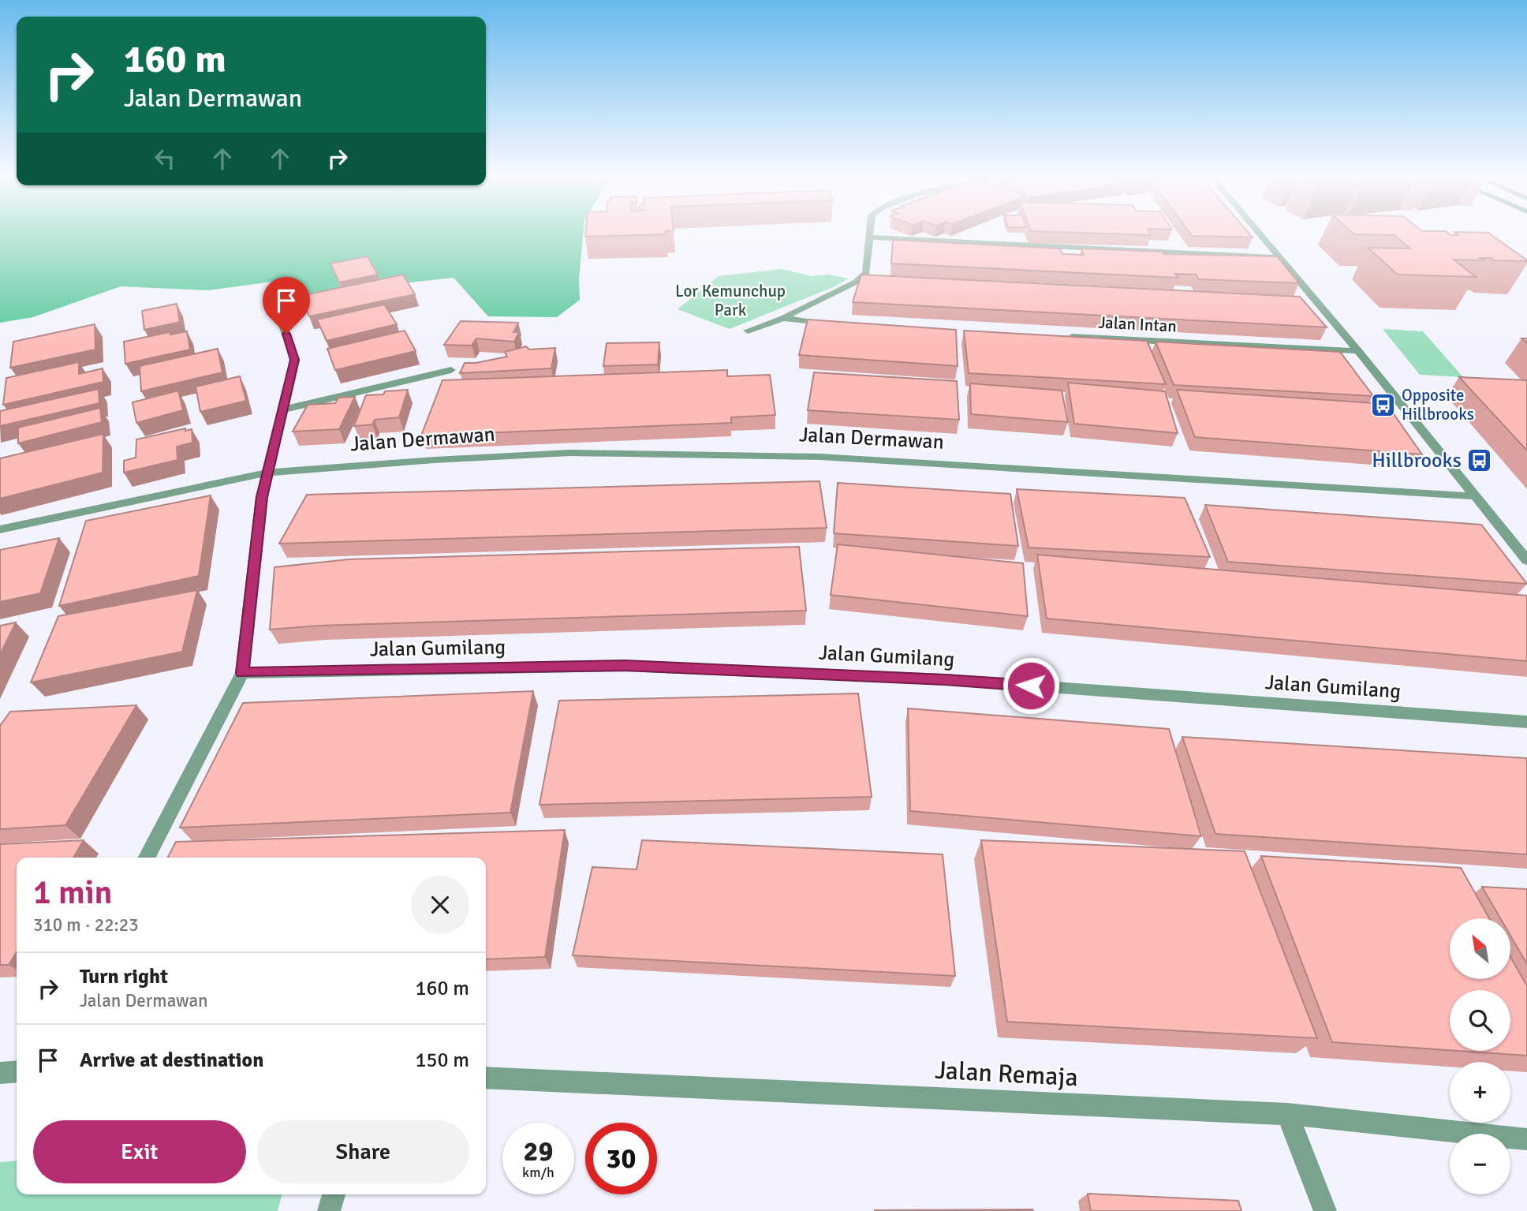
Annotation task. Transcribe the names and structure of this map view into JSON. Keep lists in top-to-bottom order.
{
  "streets": {
    "street": [
      "Jalan Intan",
      "Jalan Dermawan",
      "Jalan Gumilang",
      "Jalan Remaja"
    ]
  },
  "parks": ["Lor Kemunchup Park"],
  "places": {
    "bus stop": ["Opposite Hillbrooks", "Hillbrooks"]
  },
  "north": "top left",
  "page": {
    "turn": ["160 m", "Jalan Dermawan"],
    "heading": ["1 min", "310 m · 22:23"],
    "map_buttons": ["+", "−"],
    "list": [
      {
        "name": "Turn right",
        "note": "Jalan Dermawan",
        "value": "160 m"
      },
      {
        "name": "Arrive at destination",
        "value": "150 m"
      }
    ],
    "buttons": ["Exit", "Share"],
    "speed": "29 km/h",
    "limit": "30"
  }
}
